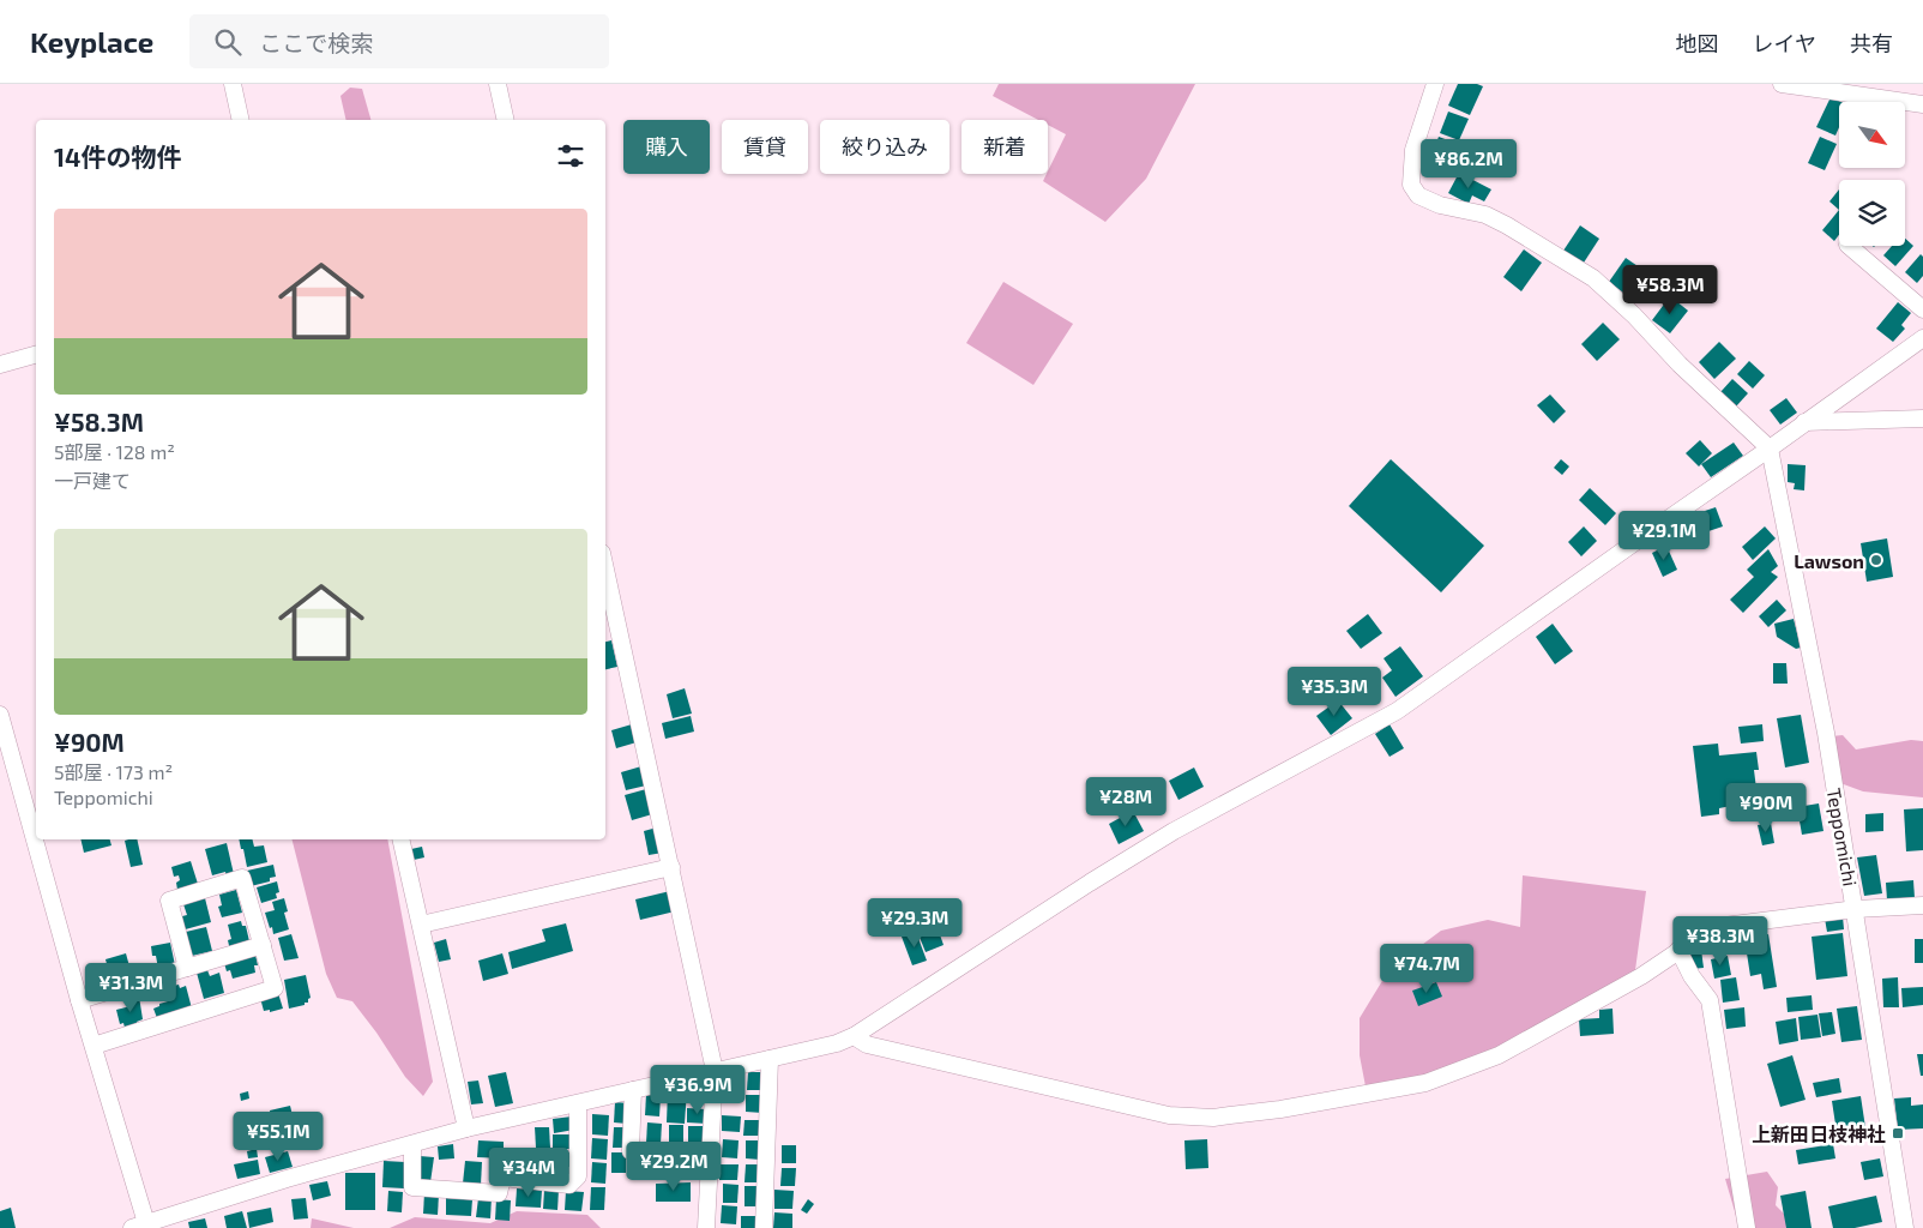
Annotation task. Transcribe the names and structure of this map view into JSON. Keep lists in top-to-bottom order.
{
  "streets": {
    "street": ["Teppomichi"]
  },
  "places": {
    "other": ["Lawson"],
    "transit": ["上新田日枝神社"]
  },
  "north": "bottom right",
  "page": {
    "header": "Keyplace",
    "search": "ここで検索",
    "nav": ["地図", "レイヤ", "共有"],
    "chip": [
      "購入",
      "賃貸",
      "絞り込み",
      "新着"
    ],
    "heading": "14件の物件",
    "price": [
      "¥86.2M",
      "¥58.3M",
      "¥29.1M",
      "¥35.3M",
      "¥28M",
      "¥90M",
      "¥29.3M",
      "¥38.3M",
      "¥74.7M",
      "¥31.3M",
      "¥36.9M",
      "¥55.1M",
      "¥29.2M",
      "¥34M"
    ],
    "list": [
      {
        "name": "¥58.3M",
        "note": "5部屋 · 128 m² · 一戸建て"
      },
      {
        "name": "¥90M",
        "note": "5部屋 · 173 m² · Teppomichi"
      }
    ]
  }
}
